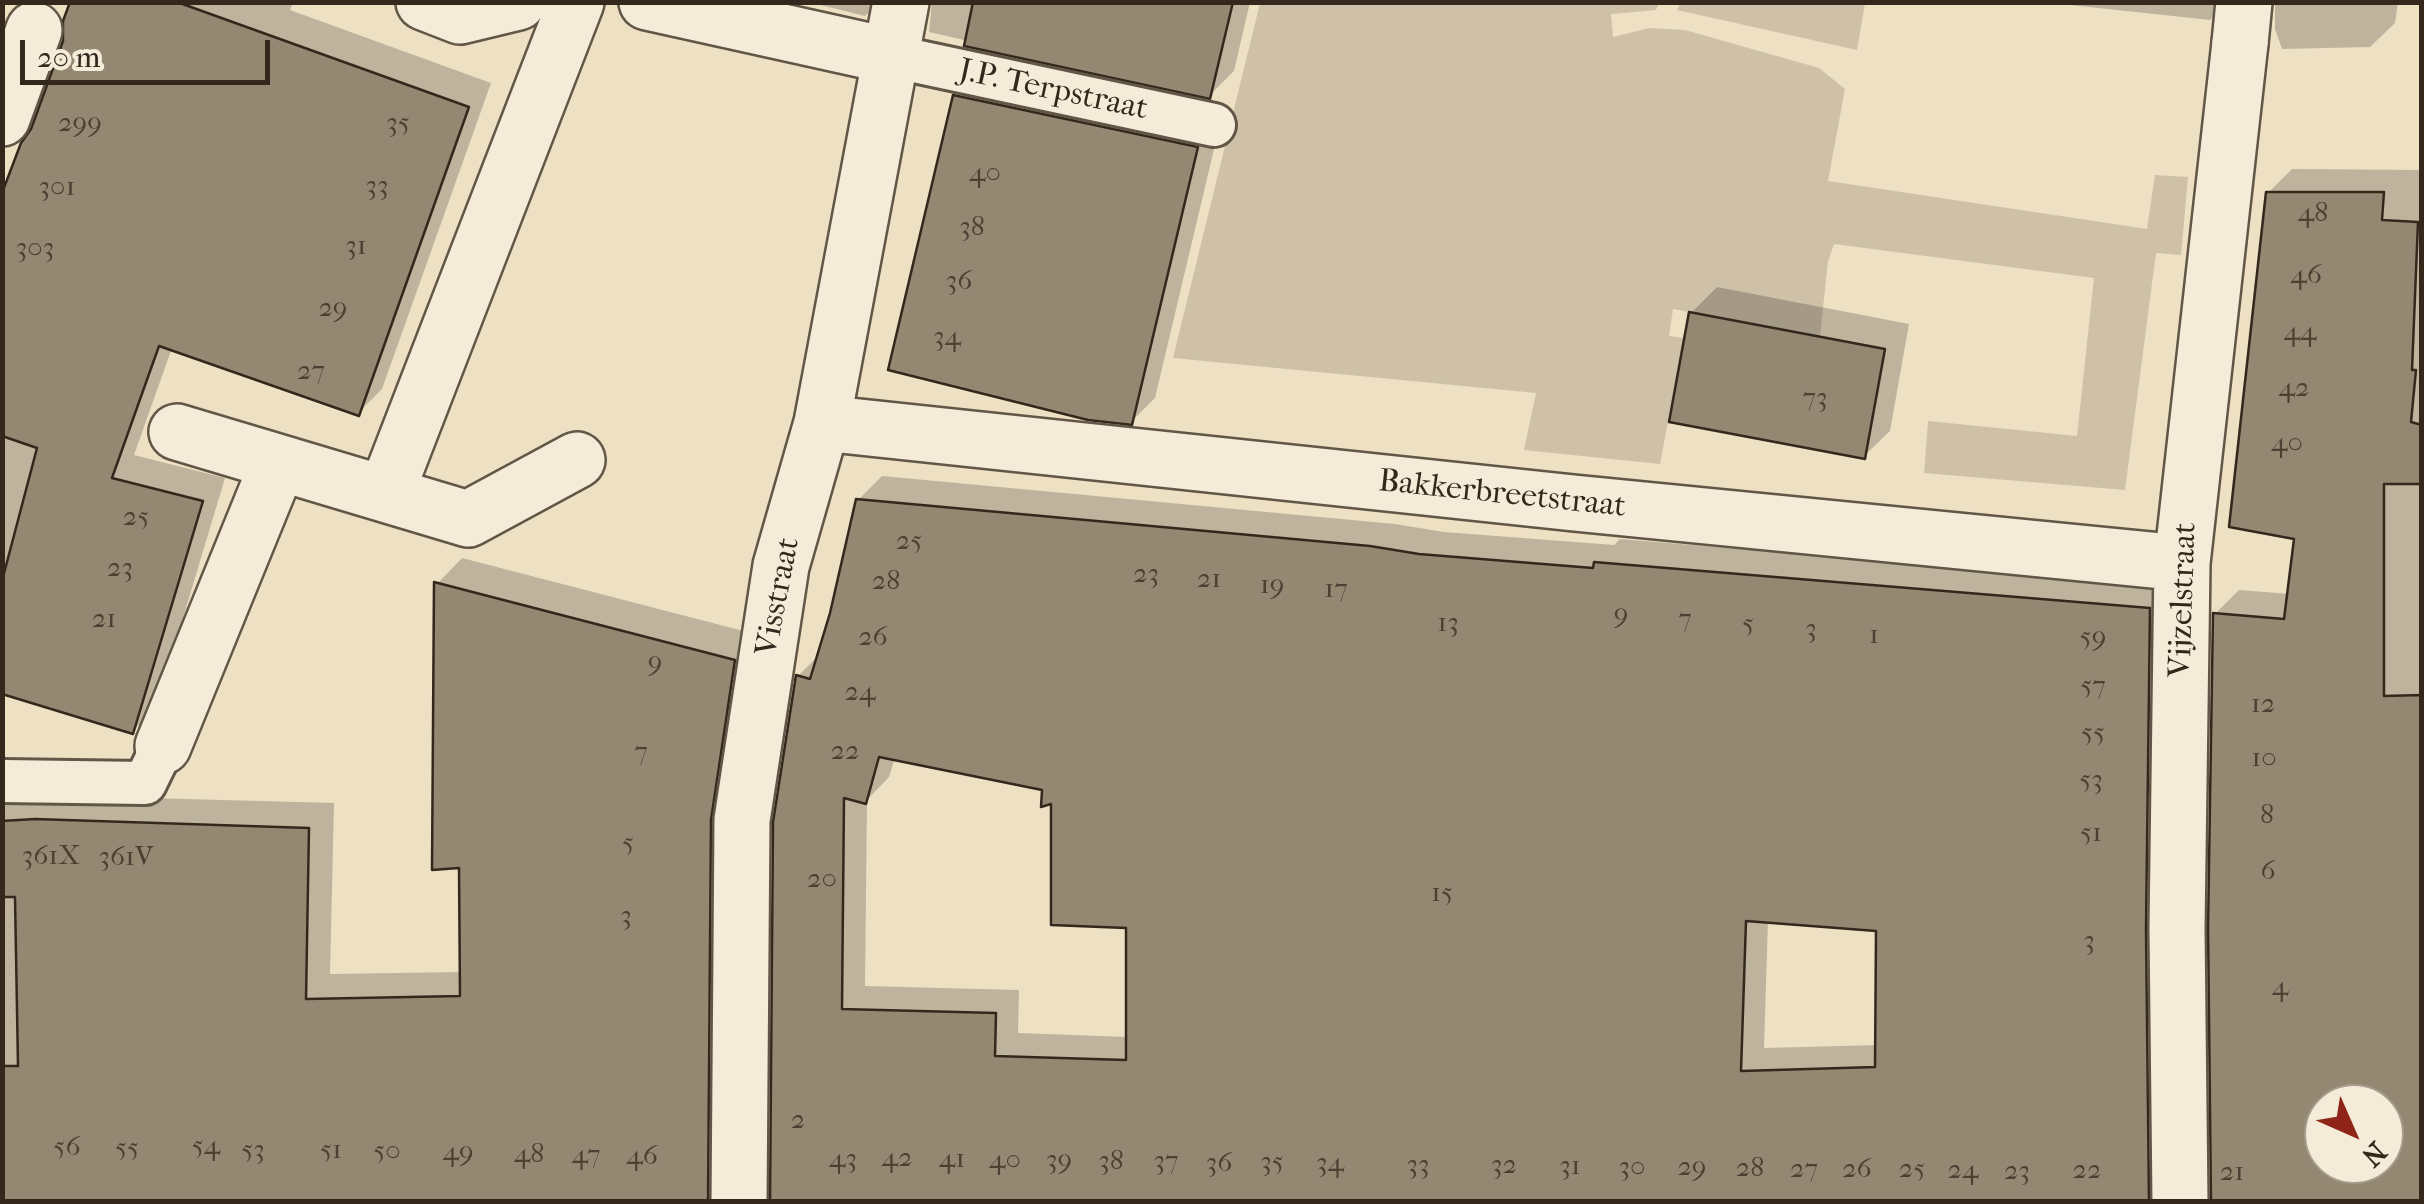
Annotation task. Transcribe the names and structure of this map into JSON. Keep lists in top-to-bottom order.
{
  "streets": {
    "street": ["Bakkerbreetstraat", "Visstraat", "Vijzelstraat"],
    "lane": ["J.P. Terpstraat"]
  },
  "crossings": [
    ["J.P. Terpstraat", "Visstraat"],
    ["Bakkerbreetstraat", "Visstraat"],
    ["Bakkerbreetstraat", "Vijzelstraat"]
  ],
  "house_numbers": [
    "299",
    "35",
    "40",
    "33",
    "301",
    "48",
    "38",
    "31",
    "303",
    "46",
    "36",
    "29",
    "44",
    "34",
    "27",
    "42",
    "73",
    "40",
    "25",
    "25",
    "23",
    "23",
    "21",
    "28",
    "19",
    "17",
    "9",
    "21",
    "7",
    "13",
    "5",
    "3",
    "1",
    "26",
    "59",
    "9",
    "57",
    "24",
    "12",
    "55",
    "22",
    "7",
    "10",
    "53",
    "8",
    "51",
    "5",
    "361X",
    "361V",
    "6",
    "20",
    "15",
    "3",
    "3",
    "4",
    "2",
    "54",
    "56",
    "55",
    "53",
    "51",
    "50",
    "49",
    "48",
    "47",
    "46",
    "42",
    "43",
    "41",
    "40",
    "39",
    "38",
    "37",
    "35",
    "36",
    "34",
    "33",
    "32",
    "31",
    "30",
    "29",
    "28",
    "27",
    "26",
    "25",
    "24",
    "22",
    "23",
    "21"
  ],
  "scale_bar": "20 m",
  "north": "bottom right"
}
